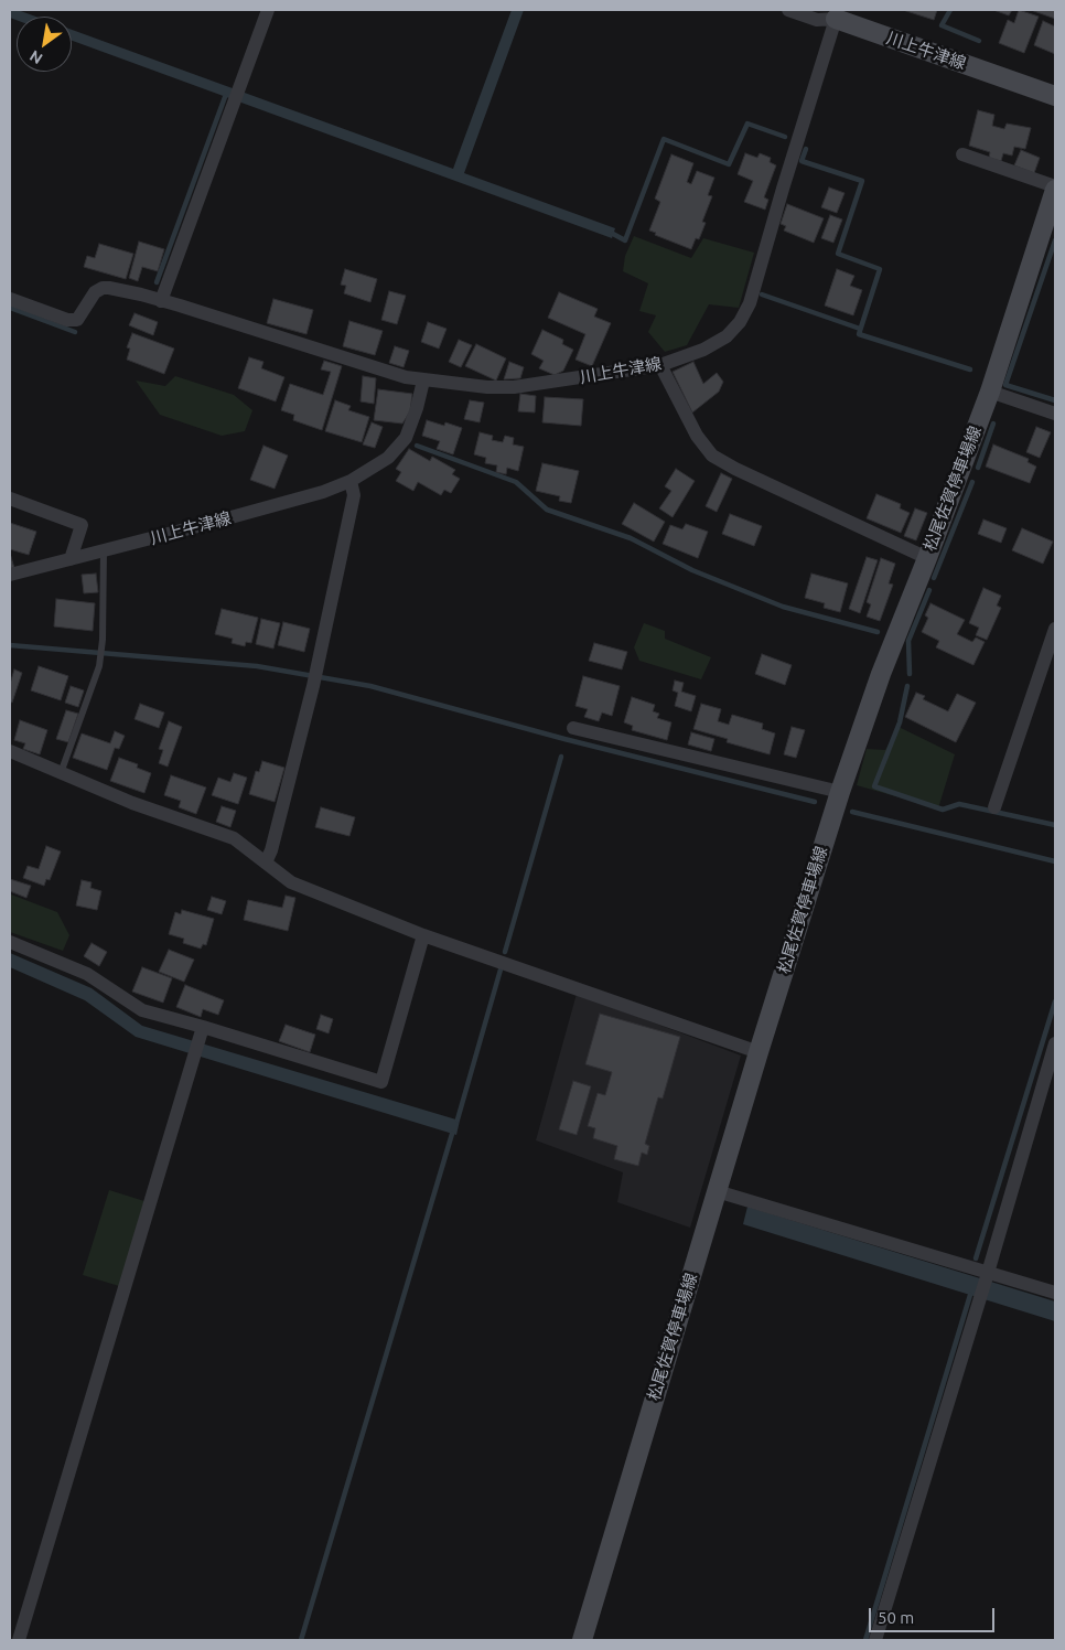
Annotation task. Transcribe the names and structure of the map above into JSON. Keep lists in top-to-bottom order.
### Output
{
  "streets": {
    "main road": ["川上牛津線", "松尾佐賀停車場線"]
  },
  "scale_bar": "50 m",
  "north": "bottom left"
}
